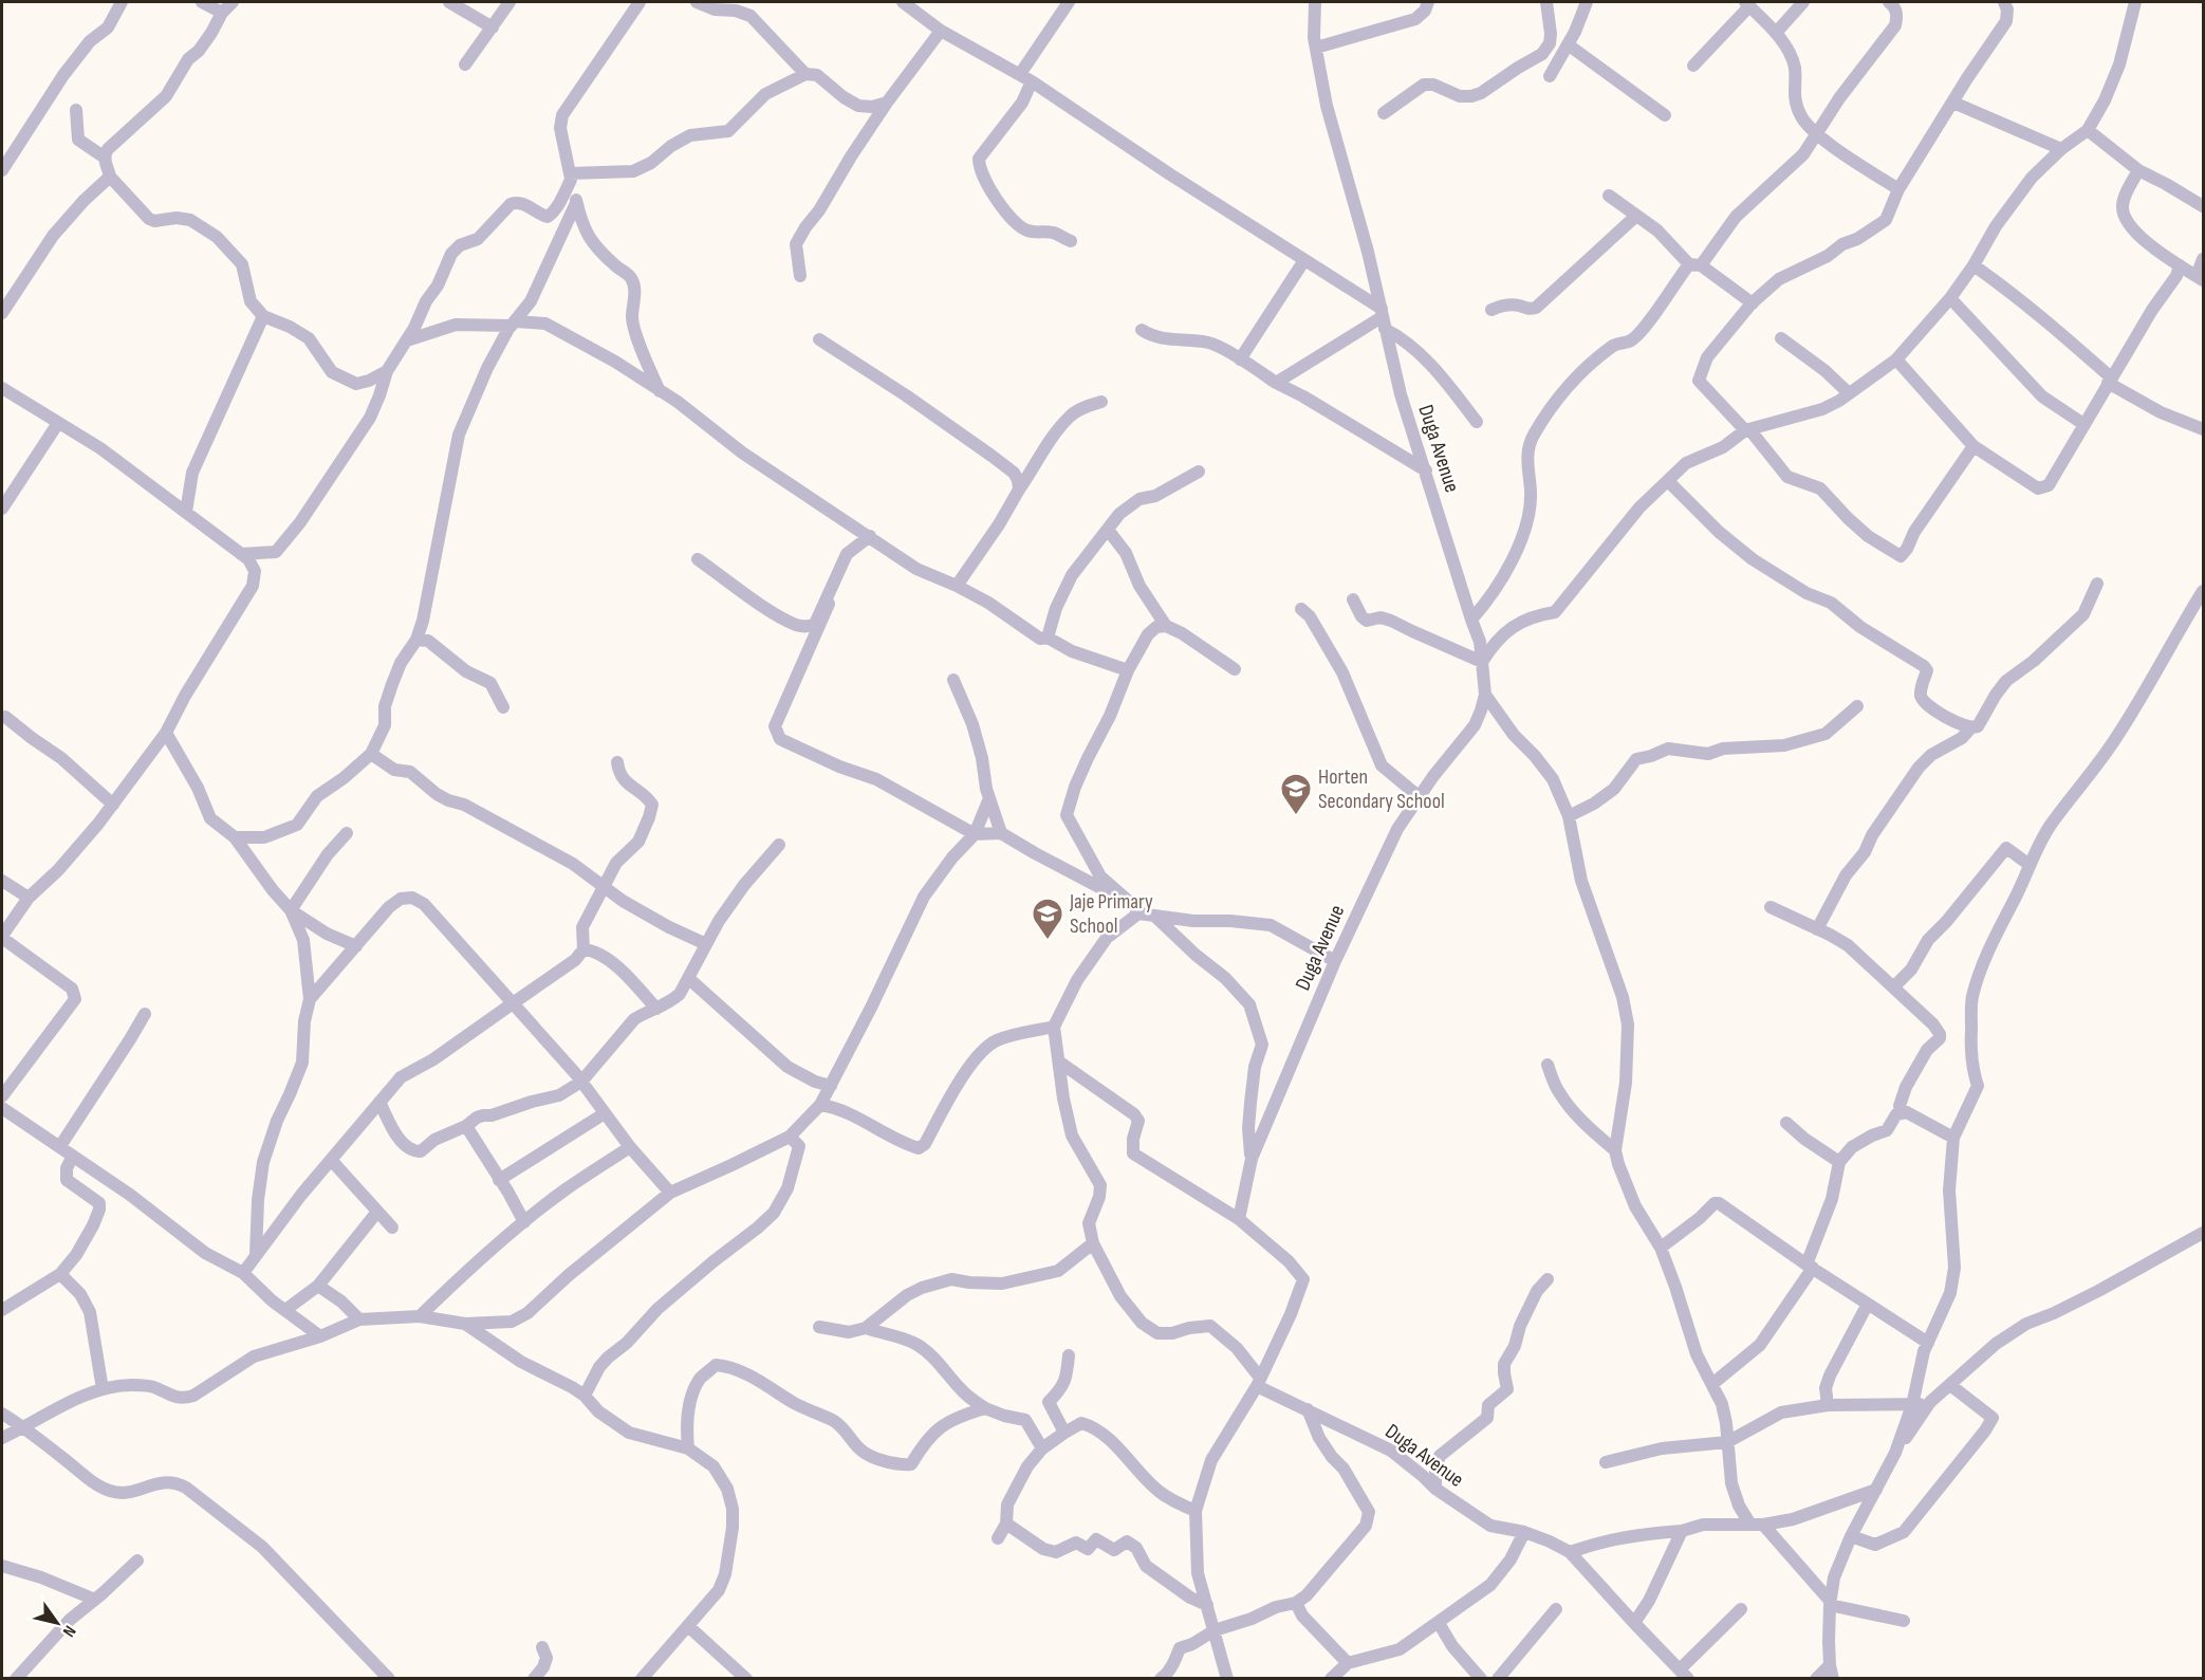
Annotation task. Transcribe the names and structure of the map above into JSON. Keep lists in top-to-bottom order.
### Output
{
  "streets": {
    "street": ["Duga Avenue"]
  },
  "places": {
    "school or university": ["Horten Secondary School", "Jaje Primary School"]
  },
  "north": "bottom right"
}
